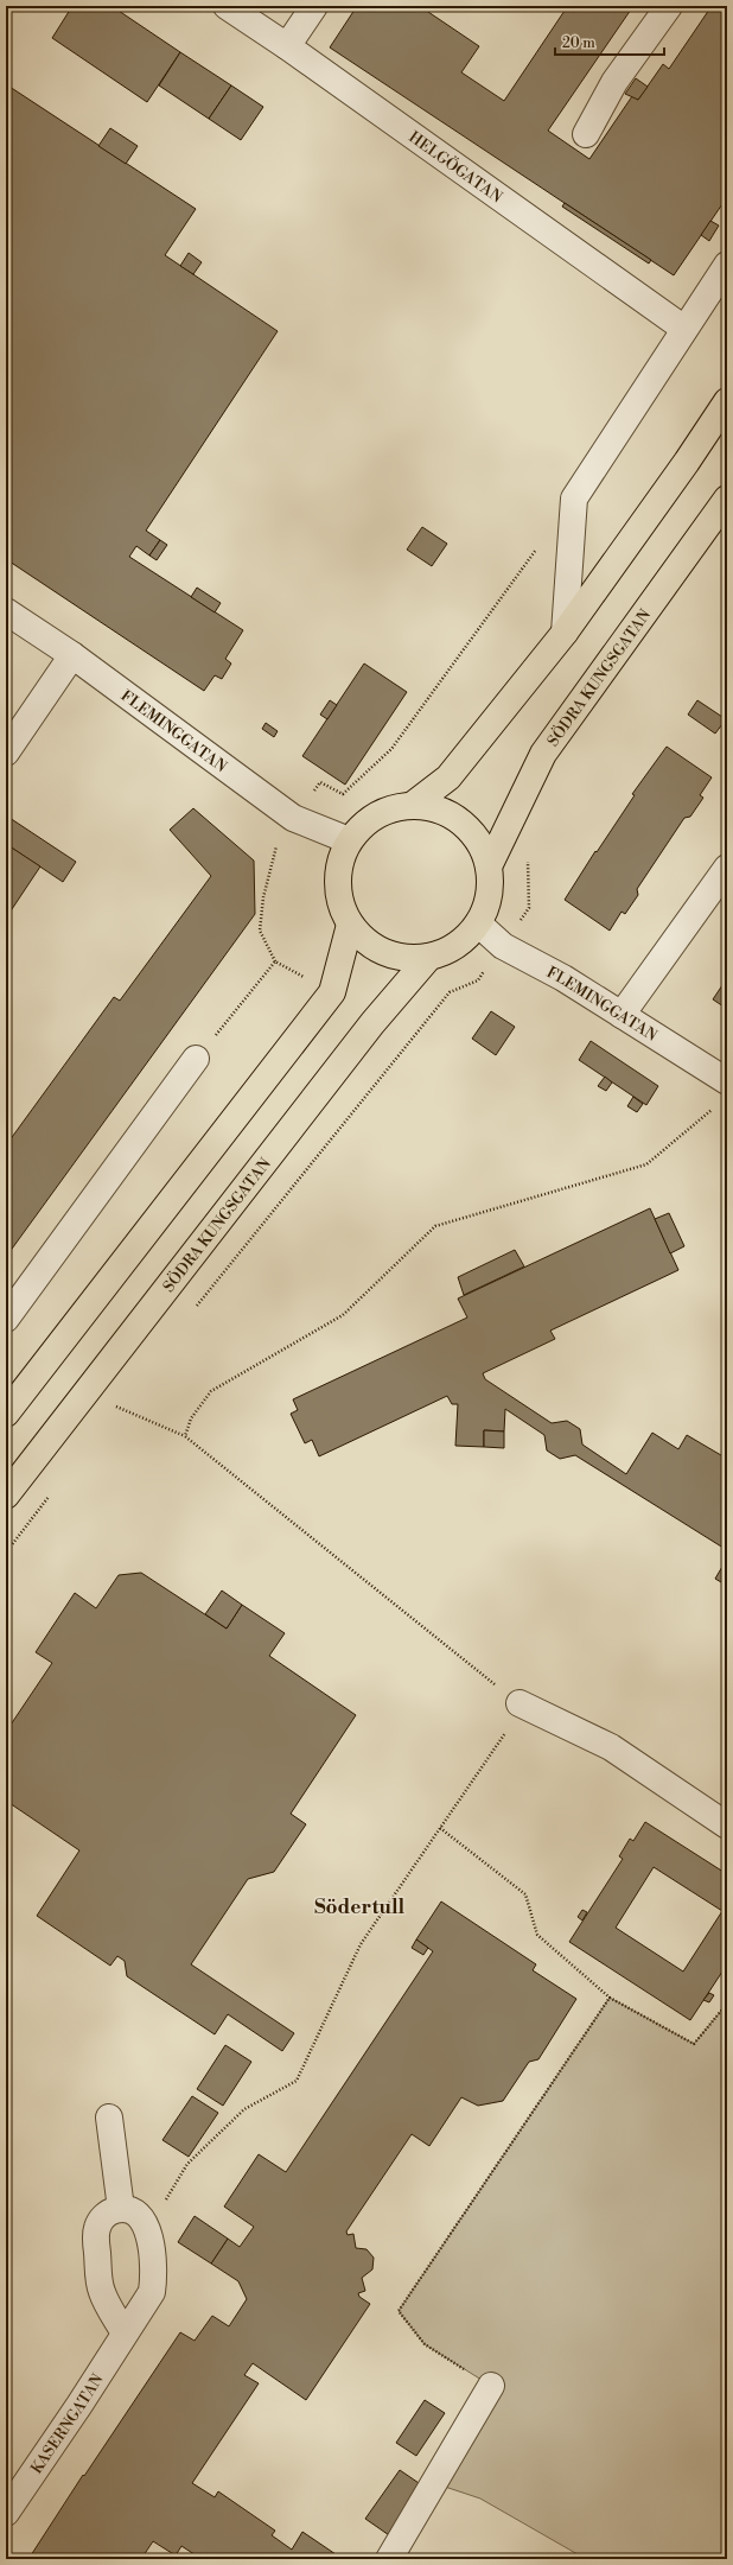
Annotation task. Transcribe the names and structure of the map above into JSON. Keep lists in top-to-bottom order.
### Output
{
  "streets": {
    "main road": ["SÖDRA KUNGSGATAN"],
    "street": ["HELGÖGATAN", "FLEMINGGATAN", "KASERNGATAN"]
  },
  "crossings": [
    ["SÖDRA KUNGSGATAN", "FLEMINGGATAN"]
  ],
  "districts": ["Södertull"],
  "scale_bar": "20 m"
}
